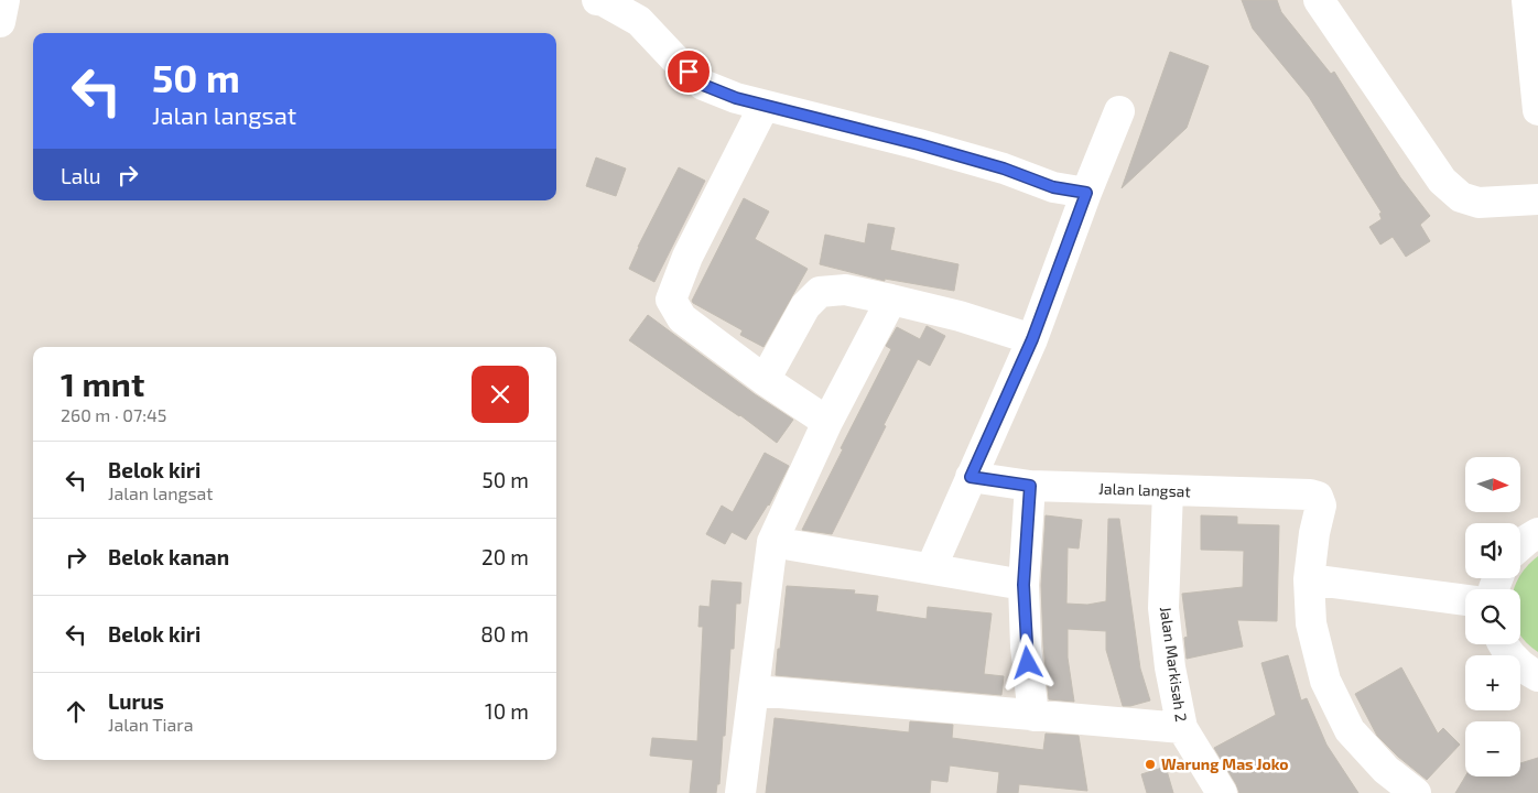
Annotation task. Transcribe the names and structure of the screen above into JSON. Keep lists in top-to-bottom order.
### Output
{
  "streets": {
    "street": ["Jalan langsat", "Jalan Markisah 2"]
  },
  "crossings": [
    ["Jalan langsat", "Jalan Markisah 2"]
  ],
  "places": ["Warung Mas Joko"],
  "north": "right",
  "page": {
    "turn": ["50 m", "Jalan langsat"],
    "then": "Lalu",
    "heading": ["1 mnt", "260 m · 07:45"],
    "list": [
      {
        "name": "Belok kiri",
        "note": "Jalan langsat",
        "value": "50 m"
      },
      {
        "name": "Belok kanan",
        "value": "20 m"
      },
      {
        "name": "Belok kiri",
        "value": "80 m"
      },
      {
        "name": "Lurus",
        "note": "Jalan Tiara",
        "value": "10 m"
      }
    ],
    "map_buttons": ["+", "−"]
  }
}
